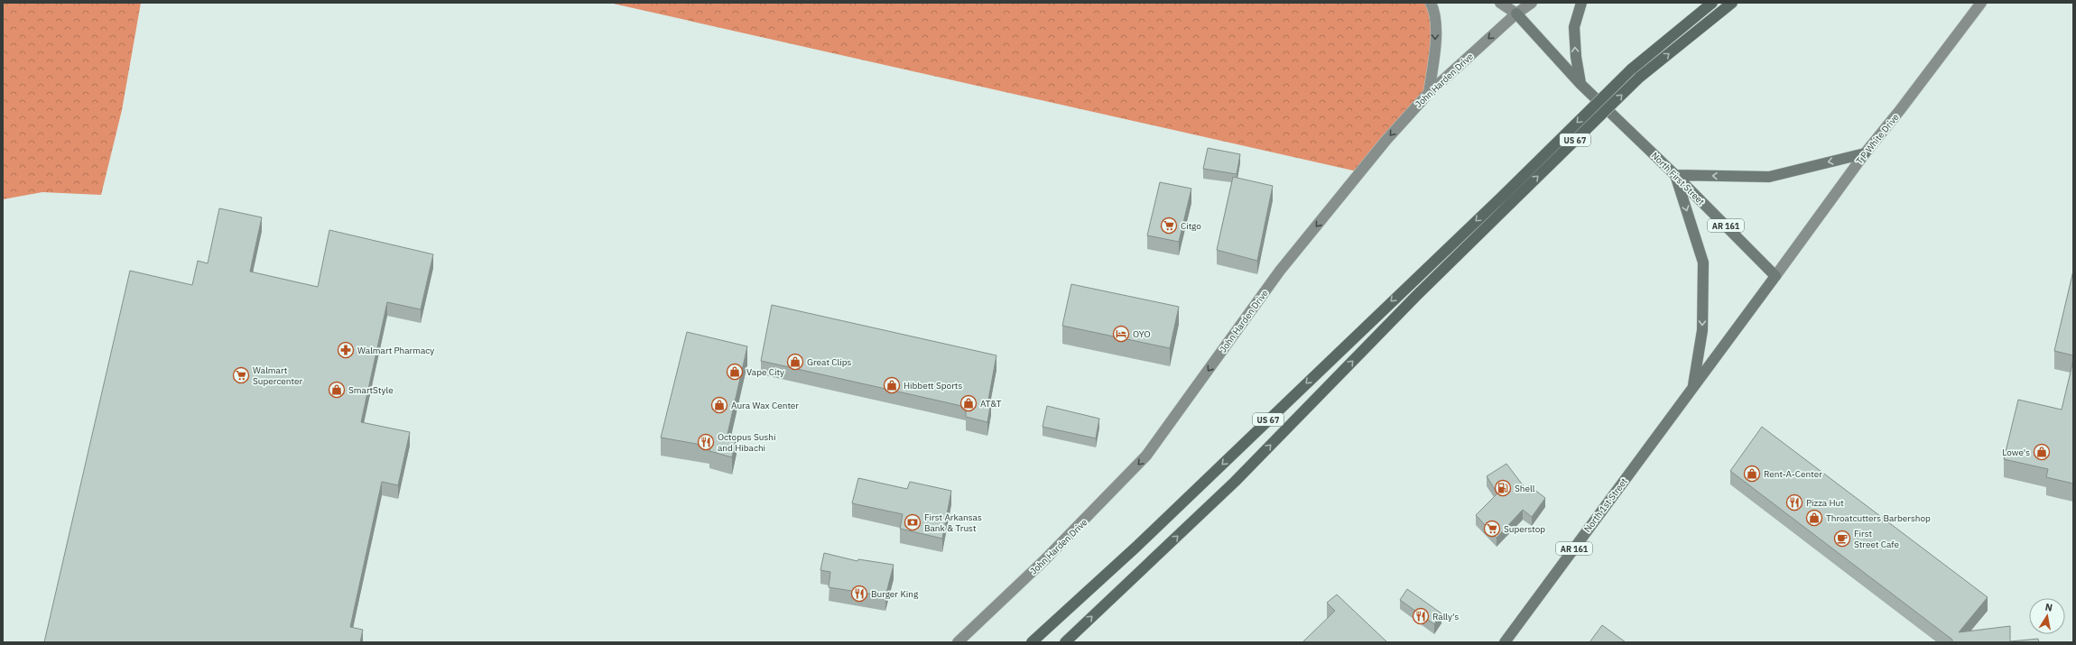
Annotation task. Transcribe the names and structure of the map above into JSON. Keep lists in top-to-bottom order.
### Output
{
  "streets": {
    "highway": ["US 67"],
    "main road": [
      "John Harden Drive",
      "T P White Drive",
      "North First Street",
      "AR 161",
      "North 1st Street"
    ]
  },
  "crossings": [
    ["John Harden Drive", "North First Street"],
    ["T P White Drive", "North First Street"],
    ["T P White Drive", "AR 161"],
    ["North First Street", "AR 161"],
    ["AR 161", "North 1st Street"]
  ],
  "one_way": ["John Harden Drive"],
  "places": {
    "supermarket": ["Citgo", "Walmart Supercenter", "Superstop"],
    "hotel": ["OYO"],
    "pharmacy": ["Walmart Pharmacy"],
    "shop": [
      "Great Clips",
      "Vape City",
      "Hibbett Sports",
      "SmartStyle",
      "AT&T",
      "Aura Wax Center",
      "Lowe's",
      "Rent-A-Center",
      "Throatcutters Barbershop"
    ],
    "restaurant": [
      "Octopus Sushi and Hibachi",
      "Pizza Hut",
      "Burger King",
      "Rally's"
    ],
    "fuel station": ["Shell"],
    "bank": ["First Arkansas Bank & Trust"],
    "cafe": ["First Street Cafe"]
  },
  "north": "top"
}
